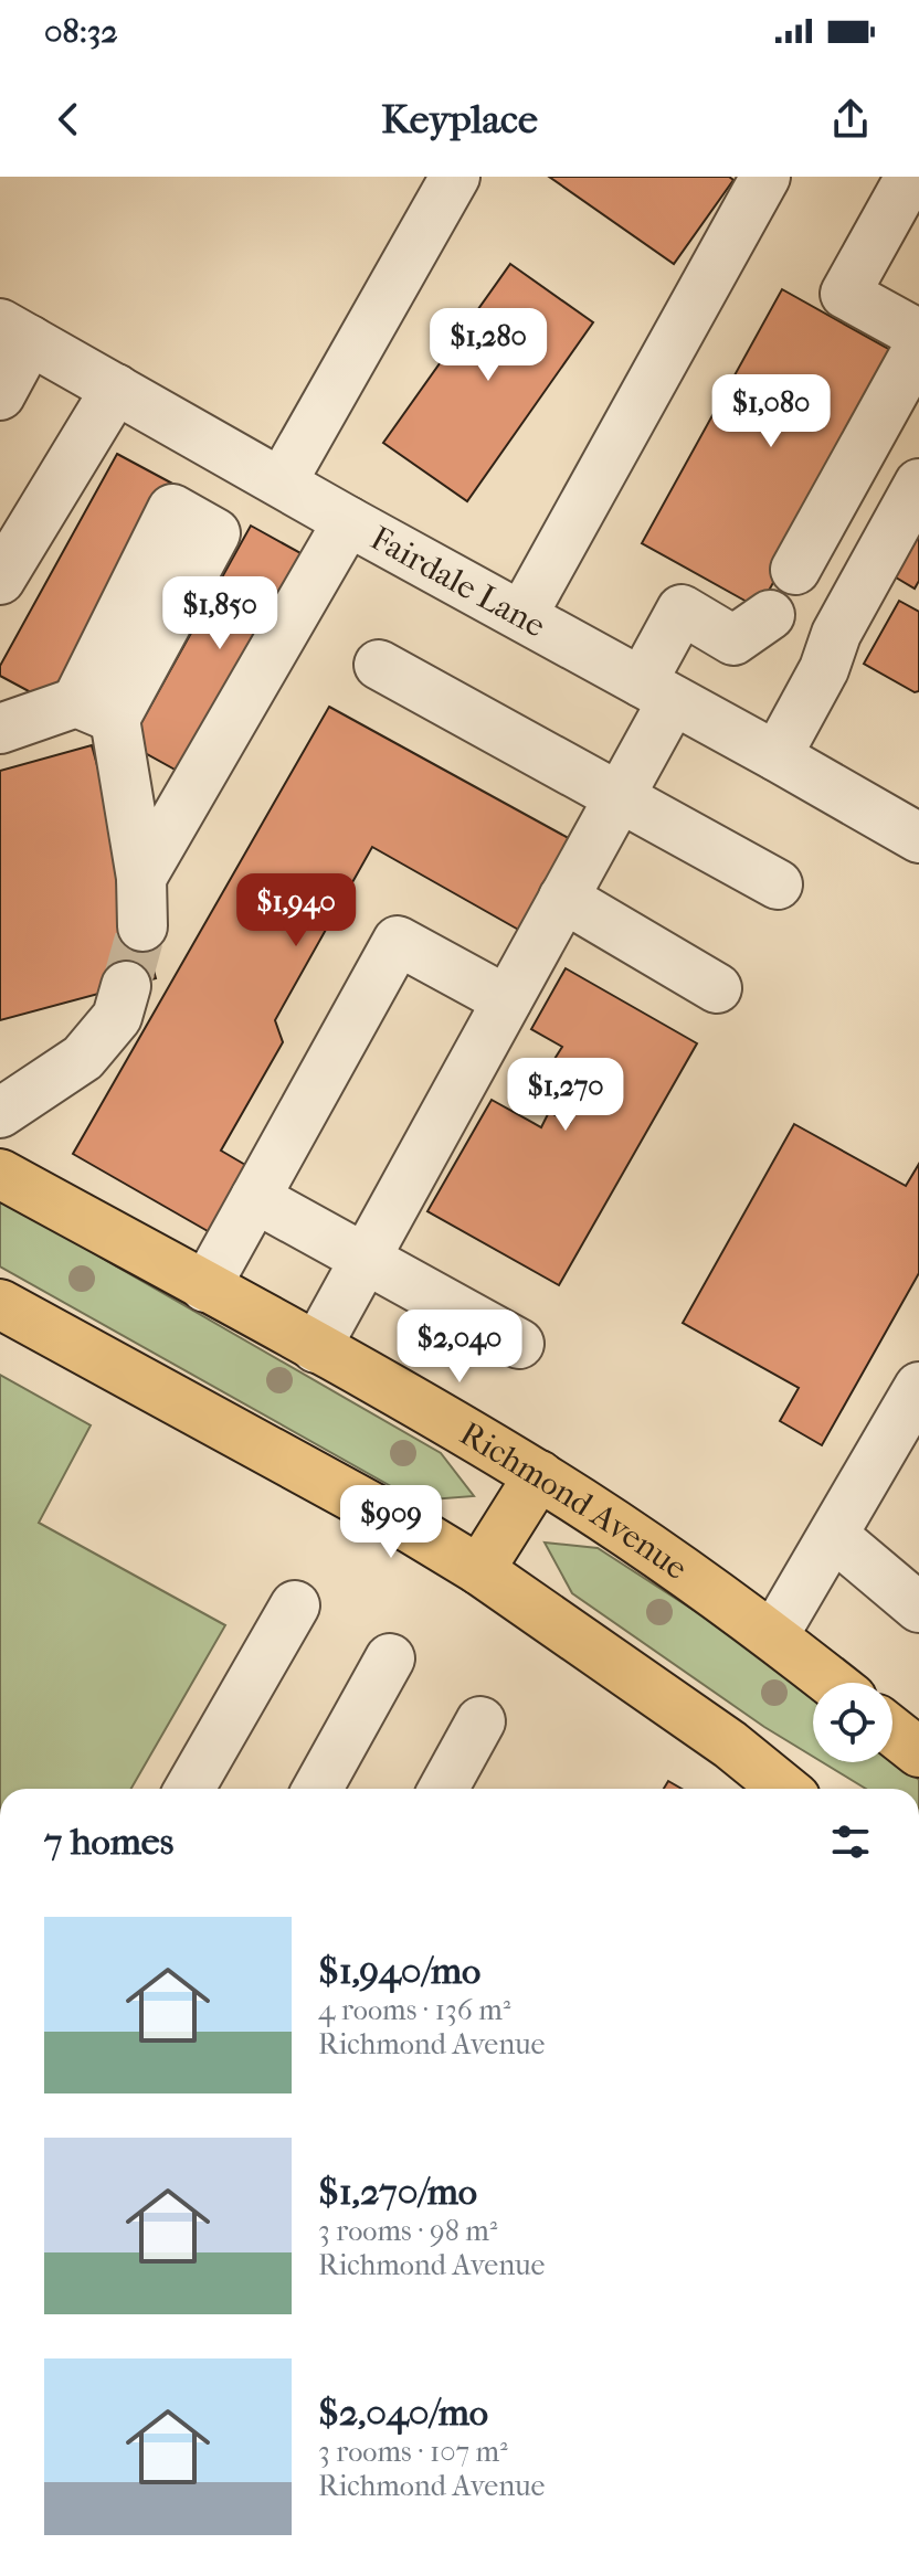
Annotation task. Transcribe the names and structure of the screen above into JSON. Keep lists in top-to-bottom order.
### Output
{
  "streets": {
    "main road": ["Richmond Avenue"],
    "street": ["Fairdale Lane"]
  },
  "page": {
    "status": "08:32",
    "header": "Keyplace",
    "price": [
      "$1,280",
      "$1,080",
      "$1,850",
      "$1,940",
      "$1,270",
      "$2,040",
      "$909"
    ],
    "heading": "7 homes",
    "list": [
      {
        "name": "$1,940/mo",
        "note": "4 rooms · 136 m² · Richmond Avenue"
      },
      {
        "name": "$1,270/mo",
        "note": "3 rooms · 98 m² · Richmond Avenue"
      },
      {
        "name": "$2,040/mo",
        "note": "3 rooms · 107 m² · Richmond Avenue"
      }
    ]
  }
}
